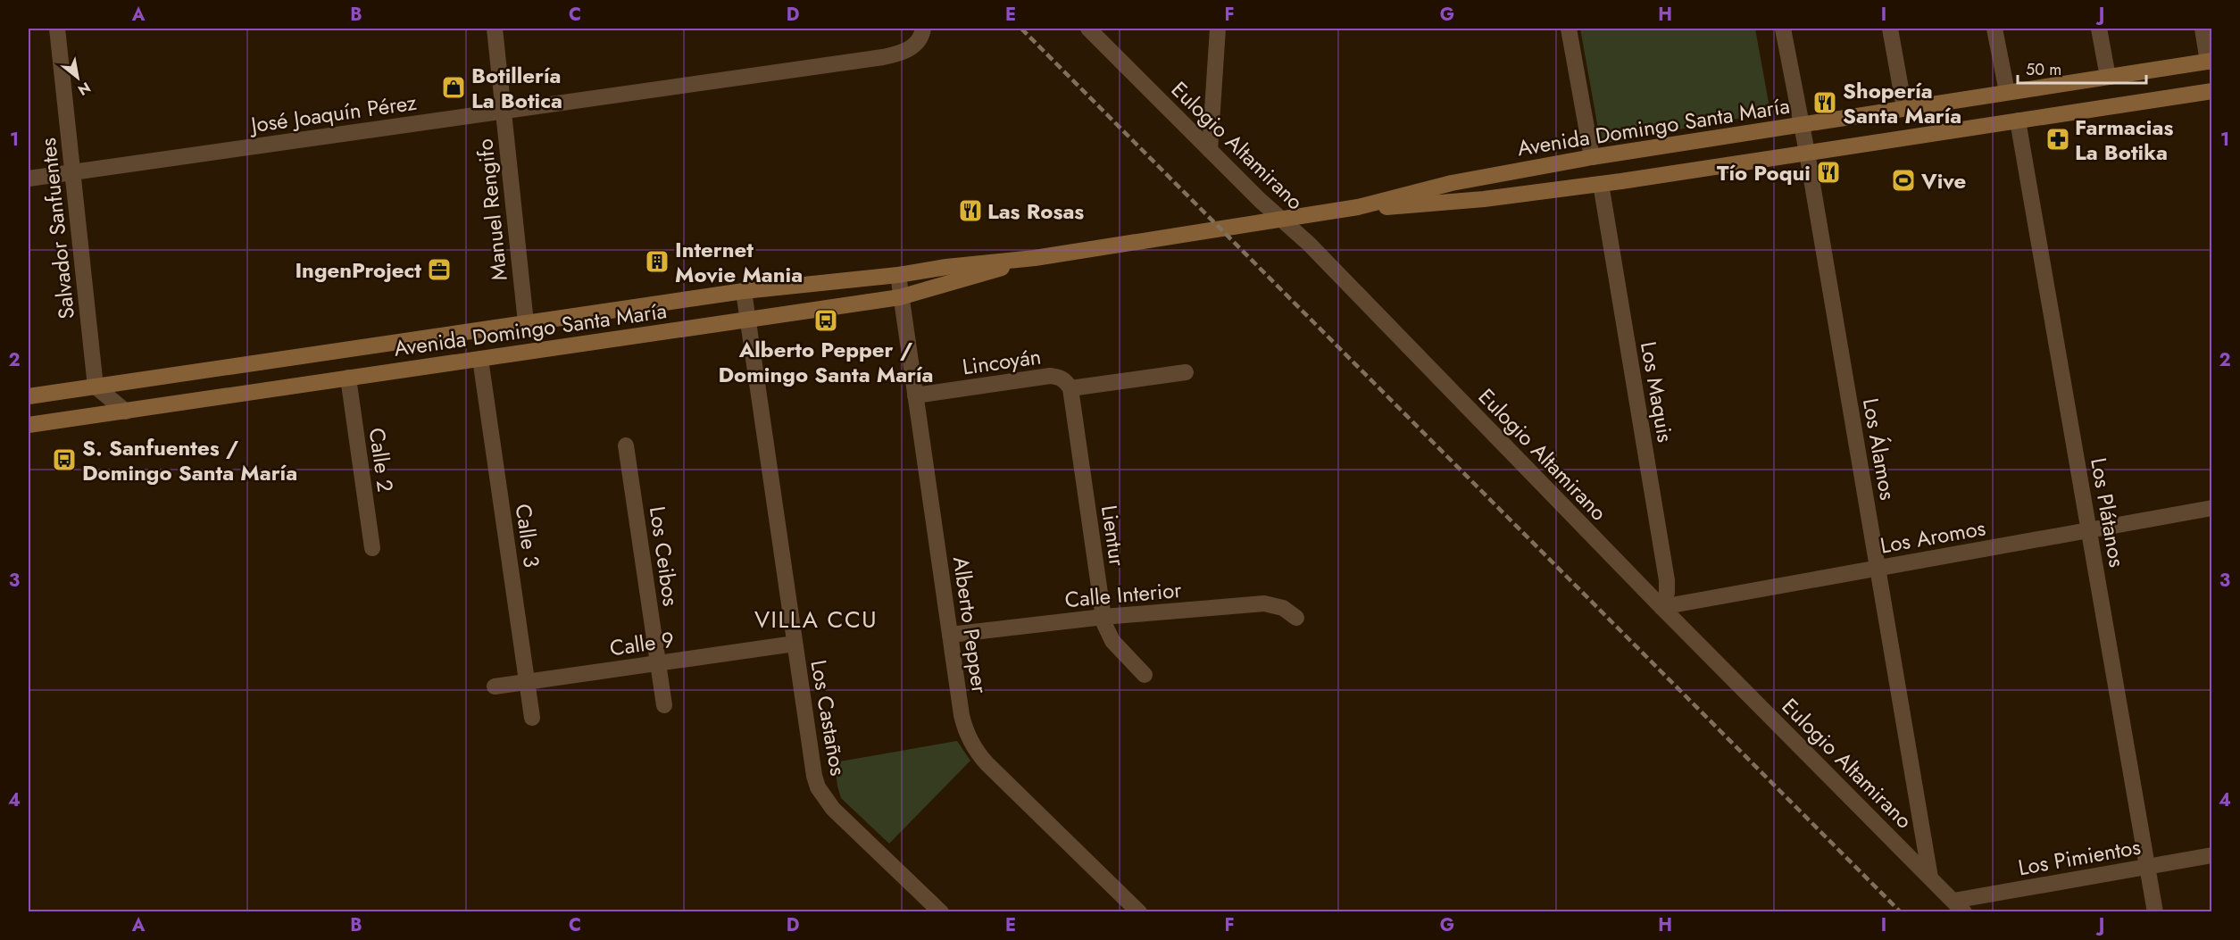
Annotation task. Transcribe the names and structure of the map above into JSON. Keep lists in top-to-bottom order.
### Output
{
  "streets": {
    "main road": ["Avenida Domingo Santa María"],
    "street": [
      "José Joaquín Pérez",
      "Eulogio Altamirano",
      "Manuel Rengifo",
      "Salvador Sanfuentes",
      "Lincoyán",
      "Los Maquis",
      "Los Álamos",
      "Calle 2",
      "Los Plátanos",
      "Calle 3",
      "Lientur",
      "Los Aromos",
      "Los Ceibos",
      "Calle Interior",
      "Alberto Pepper",
      "Calle 9",
      "Los Castaños",
      "Los Pimientos"
    ]
  },
  "crossings": [
    ["José Joaquín Pérez", "Manuel Rengifo"],
    ["José Joaquín Pérez", "Salvador Sanfuentes"],
    ["Avenida Domingo Santa María", "Eulogio Altamirano"],
    ["Avenida Domingo Santa María", "Manuel Rengifo"],
    ["Avenida Domingo Santa María", "Salvador Sanfuentes"],
    ["Avenida Domingo Santa María", "Los Maquis"],
    ["Avenida Domingo Santa María", "Los Álamos"],
    ["Avenida Domingo Santa María", "Calle 2"],
    ["Avenida Domingo Santa María", "Los Plátanos"],
    ["Avenida Domingo Santa María", "Calle 3"],
    ["Avenida Domingo Santa María", "Alberto Pepper"],
    ["Avenida Domingo Santa María", "Los Castaños"],
    ["Eulogio Altamirano", "Los Maquis"],
    ["Eulogio Altamirano", "Los Álamos"],
    ["Eulogio Altamirano", "Los Aromos"],
    ["Eulogio Altamirano", "Los Pimientos"],
    ["Lincoyán", "Lientur"],
    ["Lincoyán", "Alberto Pepper"],
    ["Los Maquis", "Los Aromos"],
    ["Los Álamos", "Los Aromos"],
    ["Los Plátanos", "Los Aromos"],
    ["Los Plátanos", "Los Pimientos"],
    ["Calle 3", "Calle 9"],
    ["Lientur", "Calle Interior"],
    ["Los Ceibos", "Calle 9"],
    ["Calle Interior", "Alberto Pepper"],
    ["Calle 9", "Los Castaños"]
  ],
  "districts": ["VILLA CCU"],
  "places": {
    "shop": ["Botillería La Botica"],
    "restaurant": ["Shopería Santa María", "Tío Poqui", "Las Rosas"],
    "pharmacy": ["Farmacias La Botika"],
    "sports": ["Vive"],
    "building": ["Internet Movie Mania"],
    "office": ["IngenProject"],
    "bus stop": ["Alberto Pepper / Domingo Santa María", "S. Sanfuentes / Domingo Santa María"]
  },
  "scale_bar": "50 m",
  "north": "bottom right",
  "grid": {
    "columns": [
      "A",
      "B",
      "C",
      "D",
      "E",
      "F",
      "G",
      "H",
      "I",
      "J"
    ],
    "rows": [
      "1",
      "2",
      "3",
      "4"
    ]
  }
}
